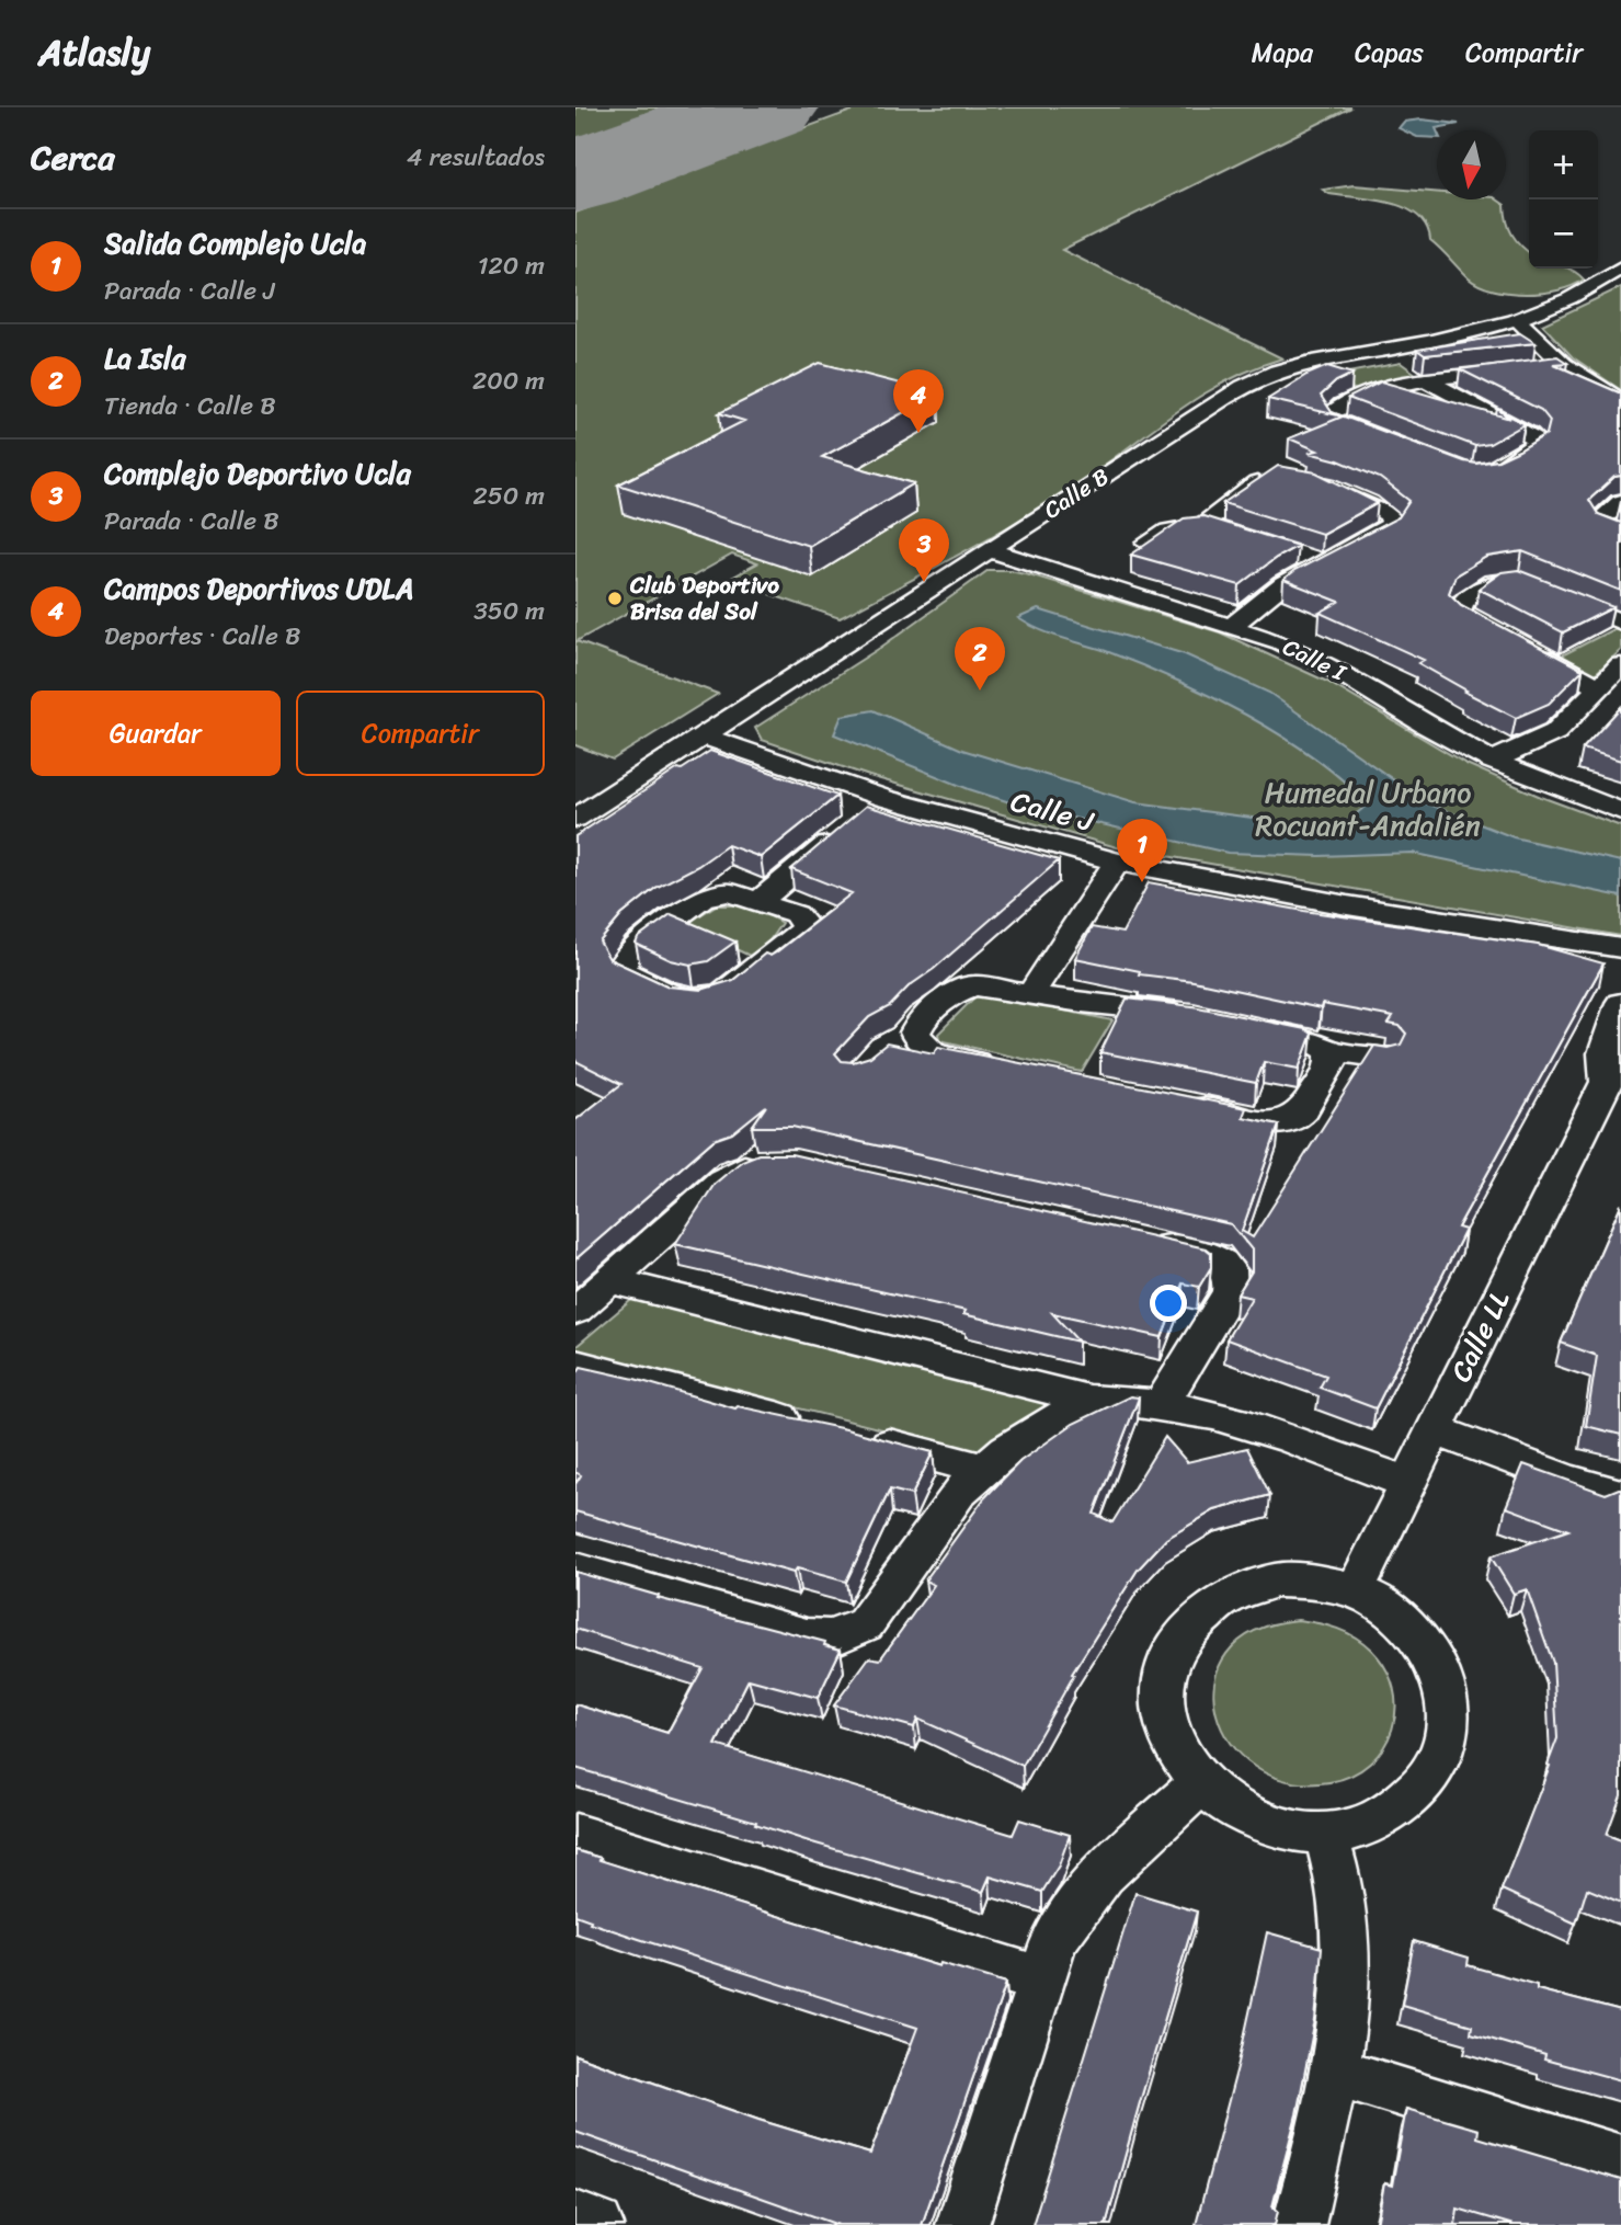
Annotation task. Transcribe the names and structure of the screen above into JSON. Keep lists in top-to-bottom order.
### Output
{
  "streets": {
    "street": [
      "Calle B",
      "Calle I",
      "Calle J",
      "Calle LL"
    ]
  },
  "crossings": [
    ["Calle B", "Calle I"],
    ["Calle B", "Calle J"]
  ],
  "parks": ["Humedal Urbano Rocuant-Andalién"],
  "places": ["Club Deportivo Brisa del Sol"],
  "north": "bottom",
  "page": {
    "header": "Atlasly",
    "nav": ["Mapa", "Capas", "Compartir"],
    "heading": ["Cerca", "4 resultados"],
    "map_buttons": ["+", "−"],
    "list": [
      {
        "mark": "1",
        "name": "Salida Complejo Ucla",
        "note": "Parada · Calle J",
        "value": "120 m"
      },
      {
        "mark": "2",
        "name": "La Isla",
        "note": "Tienda · Calle B",
        "value": "200 m"
      },
      {
        "mark": "3",
        "name": "Complejo Deportivo Ucla",
        "note": "Parada · Calle B",
        "value": "250 m"
      },
      {
        "mark": "4",
        "name": "Campos Deportivos UDLA",
        "note": "Deportes · Calle B",
        "value": "350 m"
      }
    ],
    "pins": [
      "4",
      "3",
      "2",
      "1"
    ],
    "buttons": ["Guardar", "Compartir"]
  }
}
